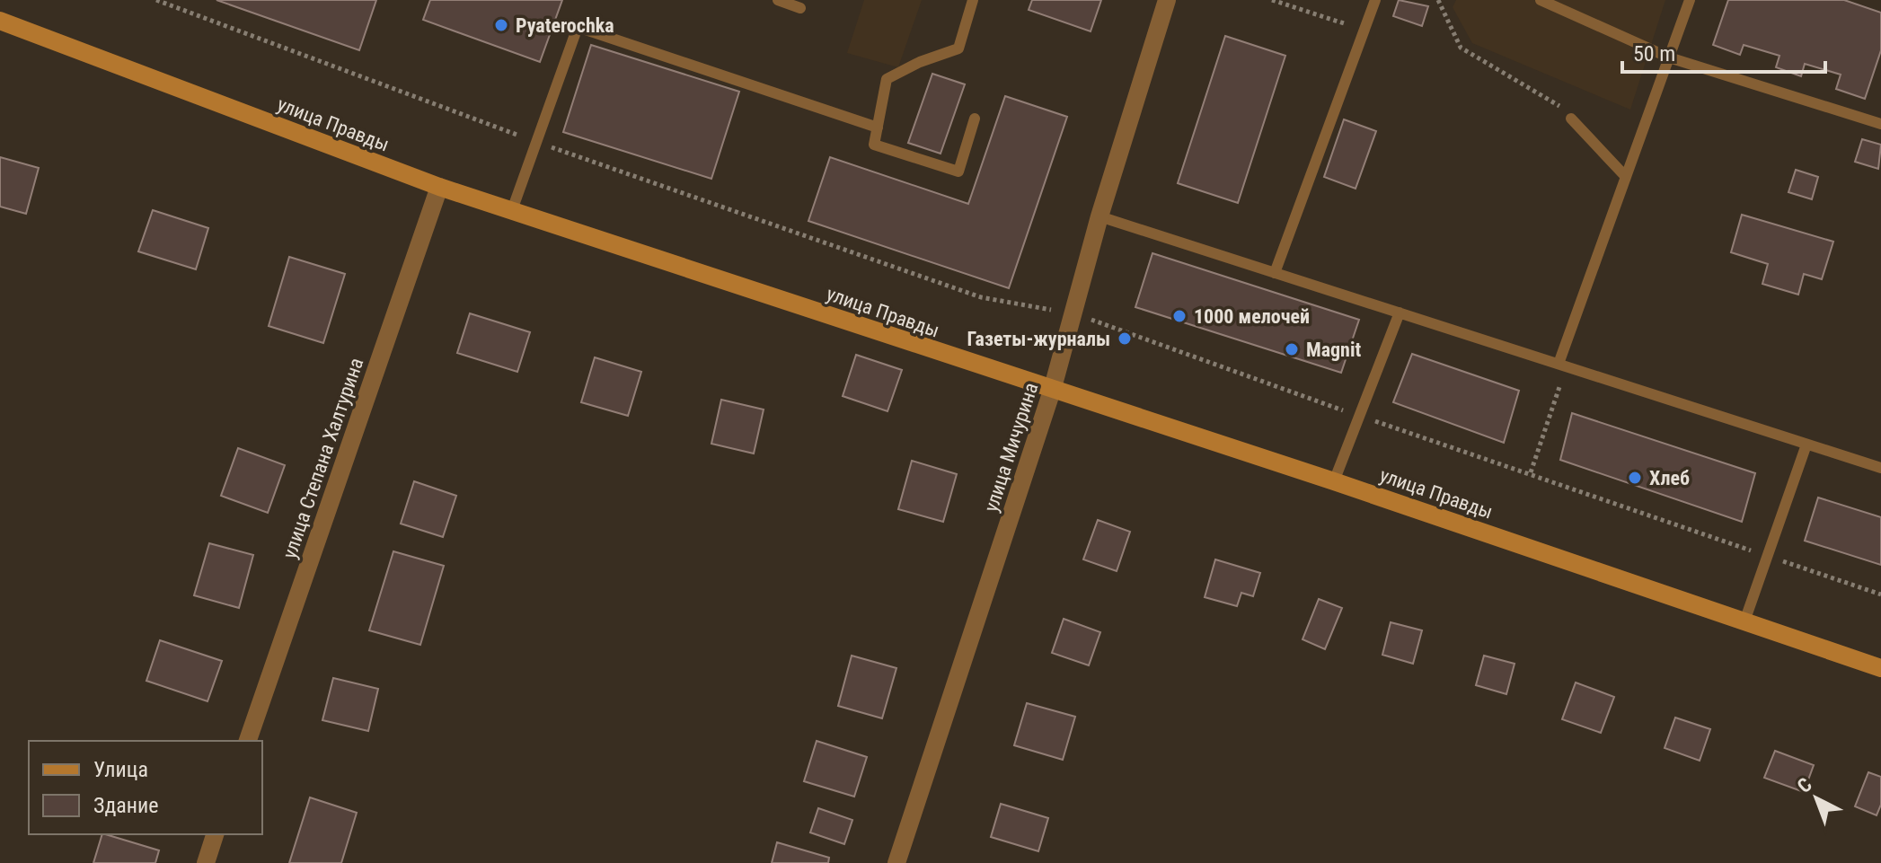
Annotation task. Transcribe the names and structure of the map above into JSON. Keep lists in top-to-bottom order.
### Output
{
  "streets": {
    "street": ["улица Правды", "улица Мичурина", "улица Степана Халтурина"]
  },
  "crossings": [
    ["улица Правды", "улица Мичурина"],
    ["улица Правды", "улица Степана Халтурина"]
  ],
  "places": [
    "Pyaterochka",
    "1000 мелочей",
    "Газеты-журналы",
    "Magnit",
    "Хлеб"
  ],
  "legend": ["Улица", "Здание"],
  "scale_bar": "50 m",
  "north": "top left"
}
